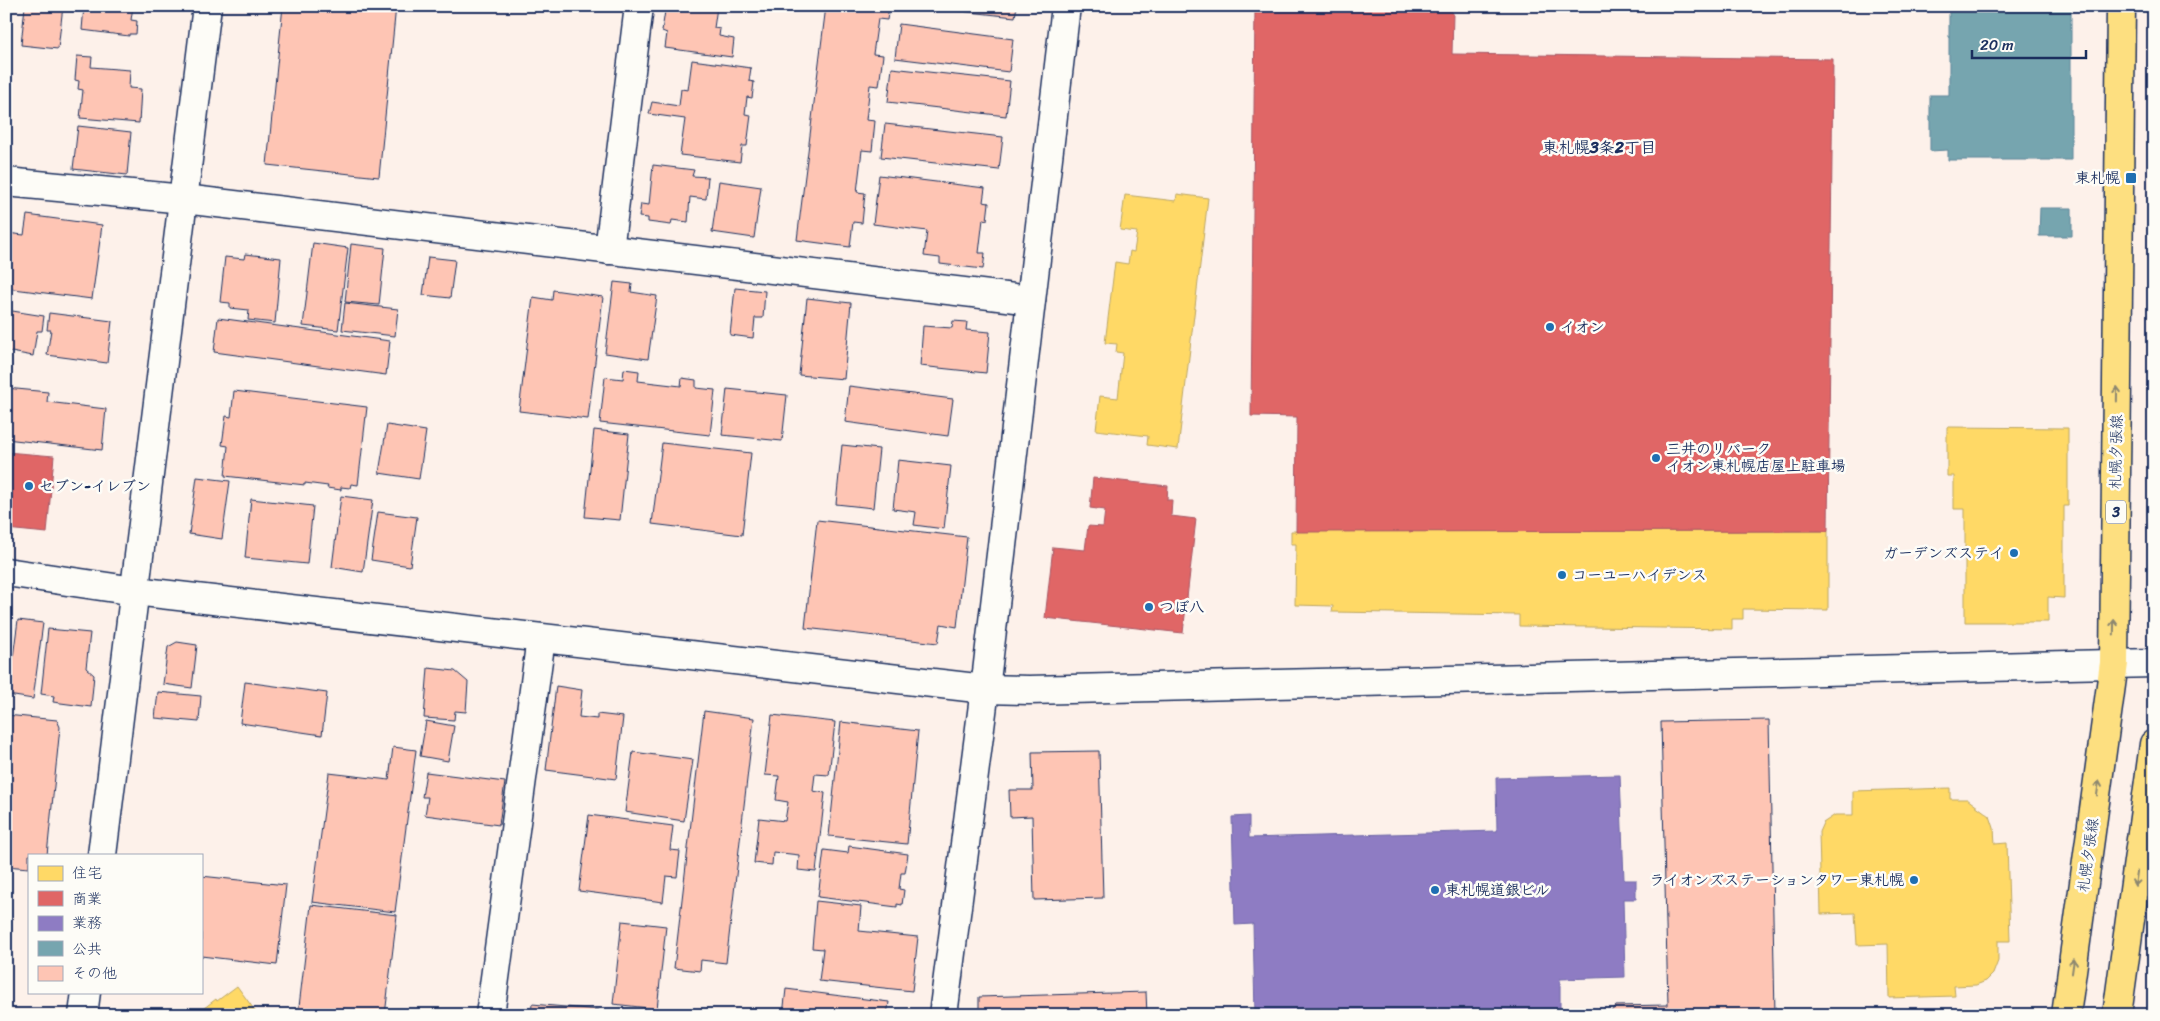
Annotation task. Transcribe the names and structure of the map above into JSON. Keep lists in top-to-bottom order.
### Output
{
  "streets": {
    "main road": ["札幌夕張線", "3"]
  },
  "one_way": ["札幌夕張線"],
  "districts": ["東札幌3条2丁目"],
  "places": {
    "transit": ["東札幌"],
    "other": [
      "イオン",
      "三井のリパーク イオン東札幌店屋上駐車場",
      "セブン-イレブン",
      "ガーデンズステイ",
      "コーユーハイデンス",
      "つぼ八",
      "ライオンズステーションタワー東札幌",
      "東札幌道銀ビル"
    ]
  },
  "legend": [
    "住宅",
    "商業",
    "業務",
    "公共",
    "その他"
  ],
  "scale_bar": "20 m"
}
